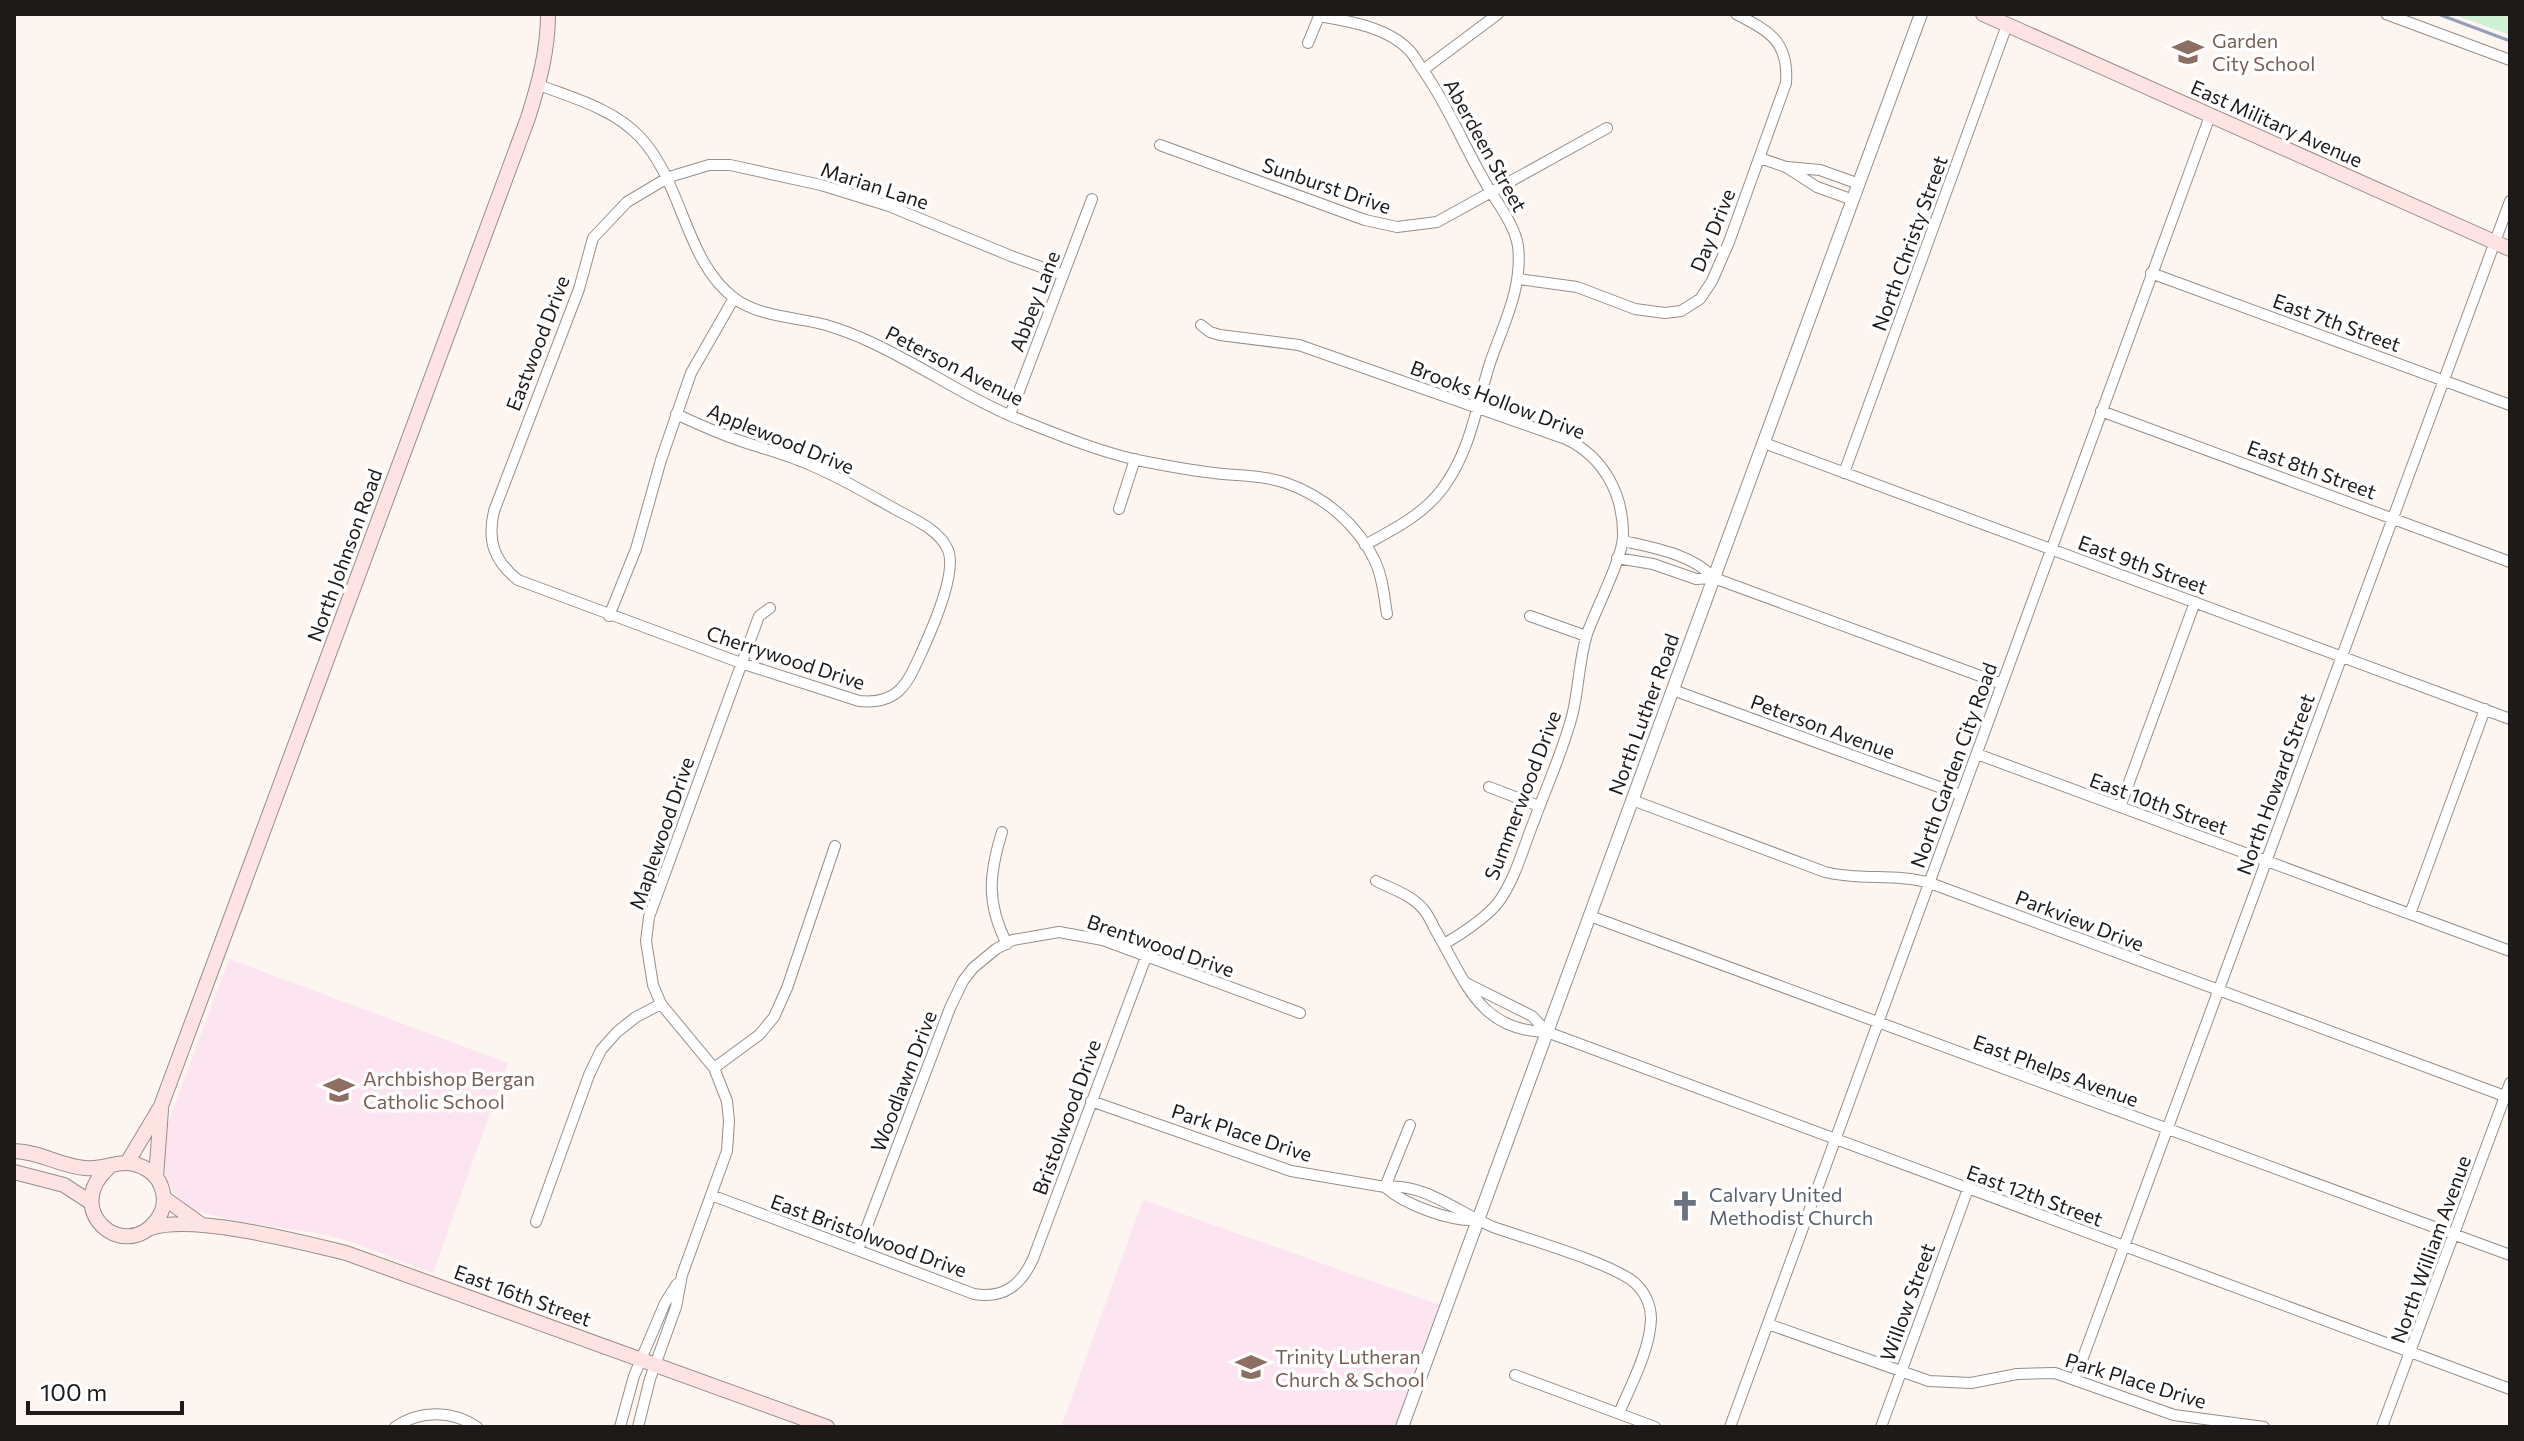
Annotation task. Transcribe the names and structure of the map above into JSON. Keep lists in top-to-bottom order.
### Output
{
  "streets": {
    "main road": ["East Military Avenue", "North Johnson Road", "East 16th Street"],
    "street": [
      "Aberdeen Street",
      "Marian Lane",
      "Sunburst Drive",
      "Day Drive",
      "North Christy Street",
      "Abbey Lane",
      "East 7th Street",
      "Eastwood Drive",
      "Peterson Avenue",
      "Brooks Hollow Drive",
      "Applewood Drive",
      "East 8th Street",
      "East 9th Street",
      "Cherrywood Drive",
      "North Luther Road",
      "North Garden City Road",
      "North Howard Street",
      "Summerwood Drive",
      "East 10th Street",
      "Maplewood Drive",
      "Parkview Drive",
      "Brentwood Drive",
      "East Phelps Avenue",
      "Woodlawn Drive",
      "Bristolwood Drive",
      "Park Place Drive",
      "East 12th Street",
      "East Bristolwood Drive",
      "North William Avenue",
      "Willow Street"
    ]
  },
  "crossings": [
    ["East Military Avenue", "North Christy Street"],
    ["East Military Avenue", "North Garden City Road"],
    ["East Military Avenue", "North Howard Street"],
    ["Aberdeen Street", "Sunburst Drive"],
    ["Aberdeen Street", "Day Drive"],
    ["Aberdeen Street", "Peterson Avenue"],
    ["Aberdeen Street", "Brooks Hollow Drive"],
    ["Marian Lane", "Abbey Lane"],
    ["Marian Lane", "Eastwood Drive"],
    ["Marian Lane", "Peterson Avenue"],
    ["North Christy Street", "East 9th Street"],
    ["Abbey Lane", "Peterson Avenue"],
    ["East 7th Street", "North Garden City Road"],
    ["East 7th Street", "North Howard Street"],
    ["Eastwood Drive", "Peterson Avenue"],
    ["Eastwood Drive", "Cherrywood Drive"],
    ["Peterson Avenue", "North Johnson Road"],
    ["Peterson Avenue", "North Luther Road"],
    ["Peterson Avenue", "North Garden City Road"],
    ["Brooks Hollow Drive", "Summerwood Drive"],
    ["Applewood Drive", "Cherrywood Drive"],
    ["East 8th Street", "North Garden City Road"],
    ["East 8th Street", "North Howard Street"],
    ["North Johnson Road", "East 16th Street"],
    ["East 9th Street", "North Luther Road"],
    ["East 9th Street", "North Garden City Road"],
    ["East 9th Street", "North Howard Street"],
    ["Cherrywood Drive", "Maplewood Drive"],
    ["North Luther Road", "Parkview Drive"],
    ["North Luther Road", "East Phelps Avenue"],
    ["North Luther Road", "Park Place Drive"],
    ["North Luther Road", "East 12th Street"],
    ["North Garden City Road", "East 10th Street"],
    ["North Garden City Road", "Parkview Drive"],
    ["North Garden City Road", "East Phelps Avenue"],
    ["North Garden City Road", "Park Place Drive"],
    ["North Garden City Road", "East 12th Street"],
    ["North Howard Street", "East 10th Street"],
    ["North Howard Street", "Parkview Drive"],
    ["North Howard Street", "East Phelps Avenue"],
    ["North Howard Street", "Park Place Drive"],
    ["North Howard Street", "East 12th Street"],
    ["Summerwood Drive", "East 12th Street"],
    ["Maplewood Drive", "East Bristolwood Drive"],
    ["Maplewood Drive", "East 16th Street"],
    ["Parkview Drive", "North William Avenue"],
    ["Brentwood Drive", "Woodlawn Drive"],
    ["Brentwood Drive", "Bristolwood Drive"],
    ["East Phelps Avenue", "North William Avenue"],
    ["Woodlawn Drive", "East Bristolwood Drive"],
    ["Bristolwood Drive", "Park Place Drive"],
    ["Bristolwood Drive", "East Bristolwood Drive"],
    ["Park Place Drive", "Willow Street"],
    ["East 12th Street", "North William Avenue"],
    ["East 12th Street", "Willow Street"]
  ],
  "places": {
    "school or university": ["Garden City School", "Archbishop Bergan Catholic School", "Trinity Lutheran Church & School"],
    "church": ["Calvary United Methodist Church"]
  },
  "scale_bar": "100 m"
}
